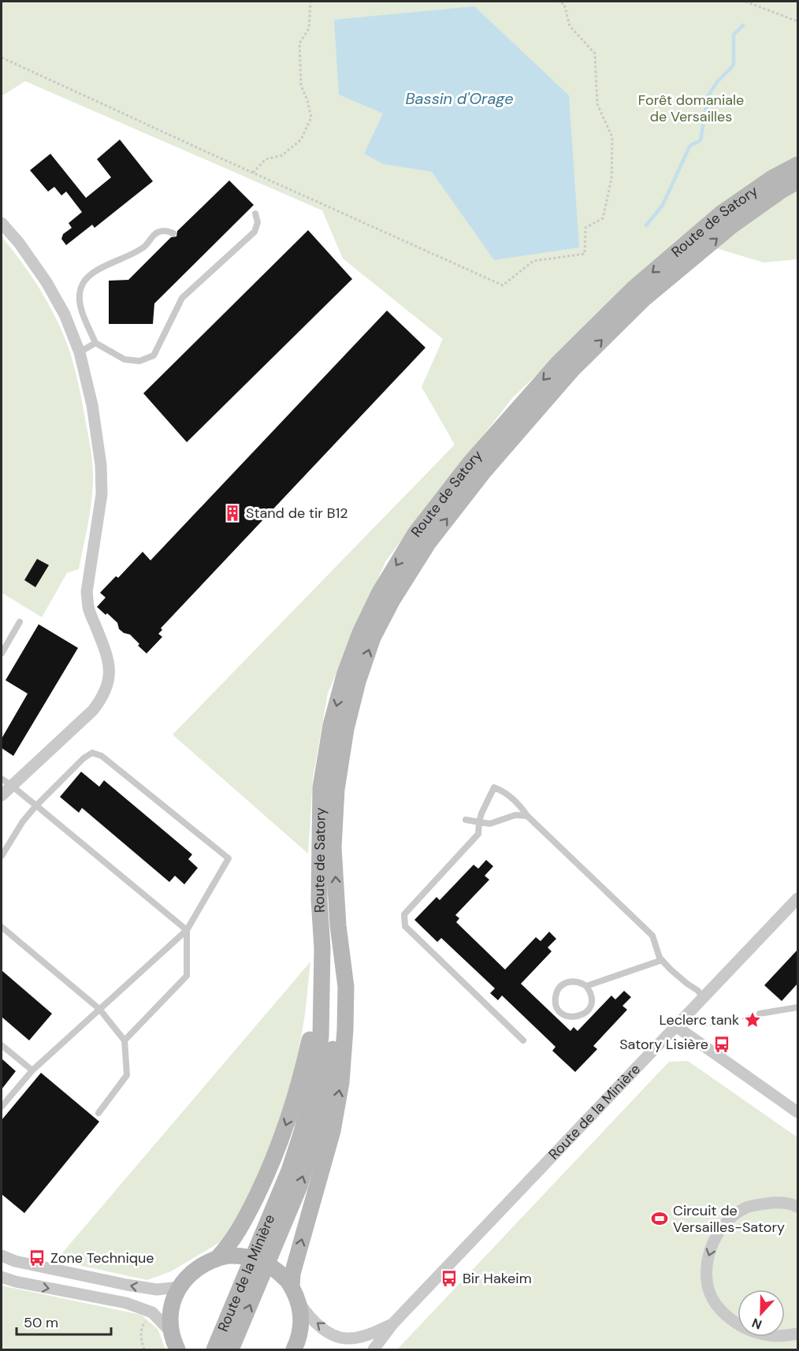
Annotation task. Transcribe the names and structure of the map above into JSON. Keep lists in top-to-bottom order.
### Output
{
  "streets": {
    "main road": ["Route de Satory", "Route de la Minière"]
  },
  "crossings": [
    ["Route de Satory", "Route de la Minière"]
  ],
  "water": ["Bassin d'Orage"],
  "parks": ["Forêt domaniale de Versailles"],
  "places": {
    "building": ["Stand de tir B12"],
    "place": ["Leclerc tank"],
    "bus stop": ["Satory Lisière", "Zone Technique", "Bir Hakeim"],
    "sports": ["Circuit de Versailles-Satory"]
  },
  "scale_bar": "50 m",
  "north": "bottom"
}
